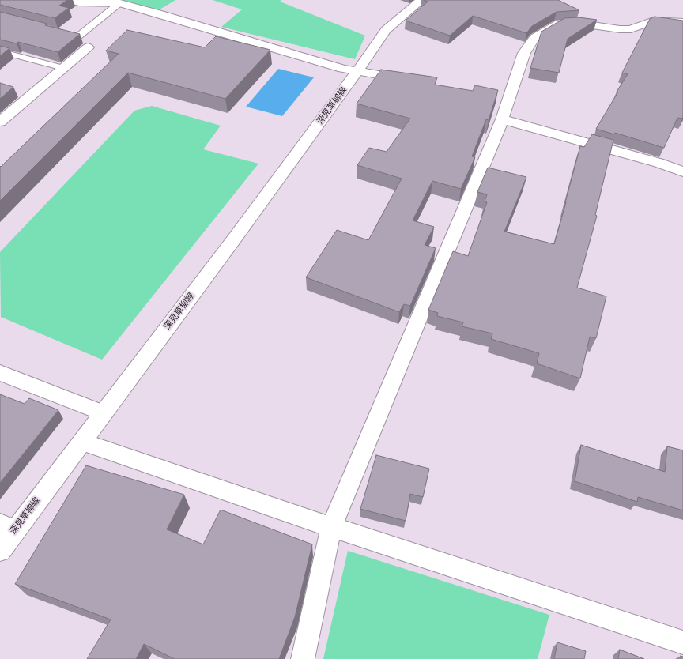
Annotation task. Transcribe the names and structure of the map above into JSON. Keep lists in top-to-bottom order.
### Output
{
  "streets": {
    "street": ["深見草柳線"]
  }
}
